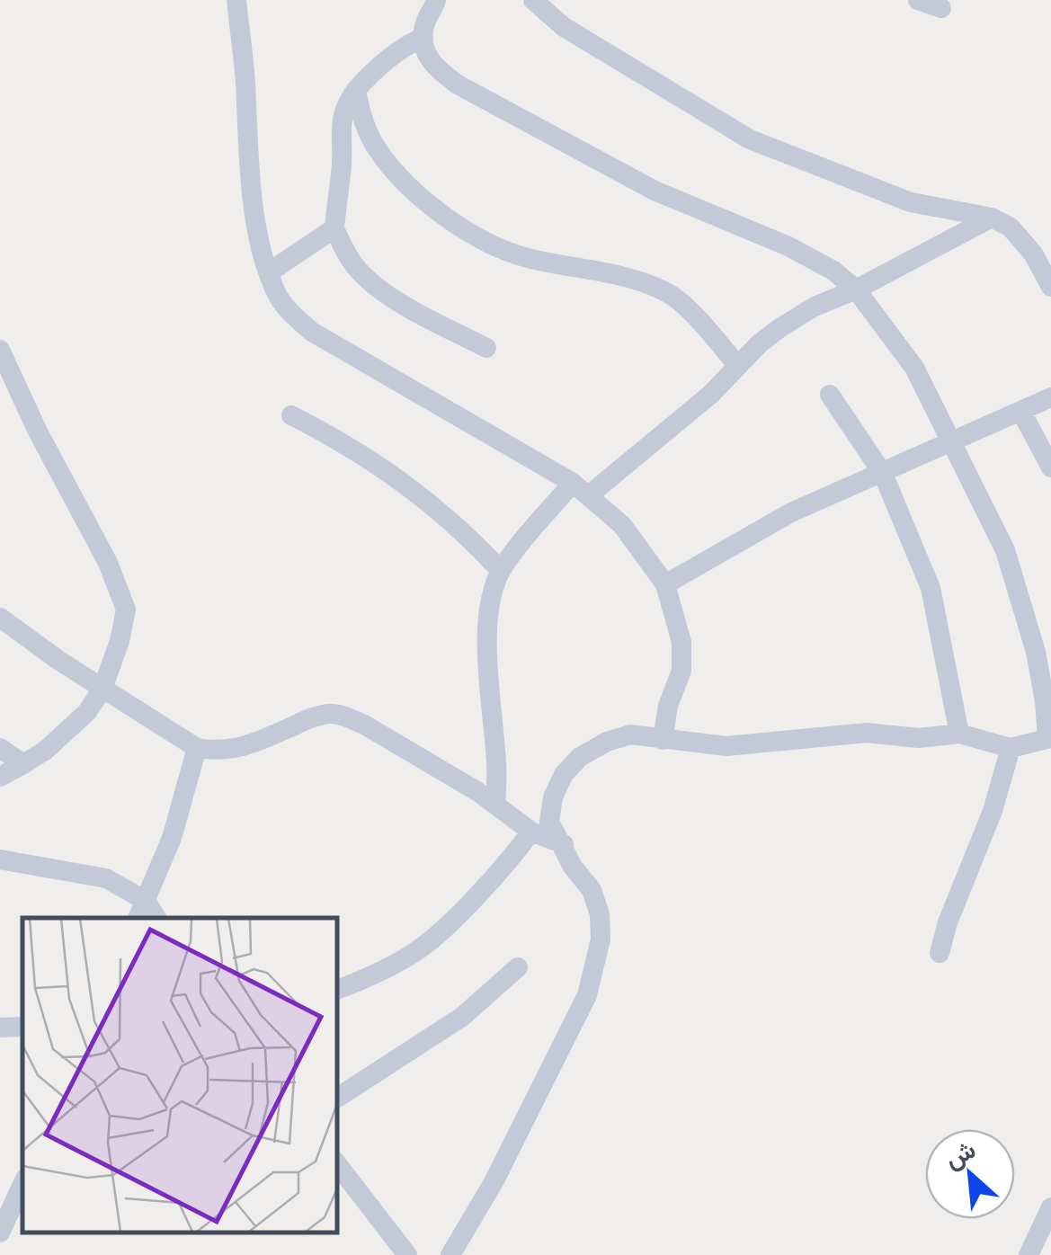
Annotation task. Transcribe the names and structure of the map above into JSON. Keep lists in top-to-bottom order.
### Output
{
  "north": "top left"
}
